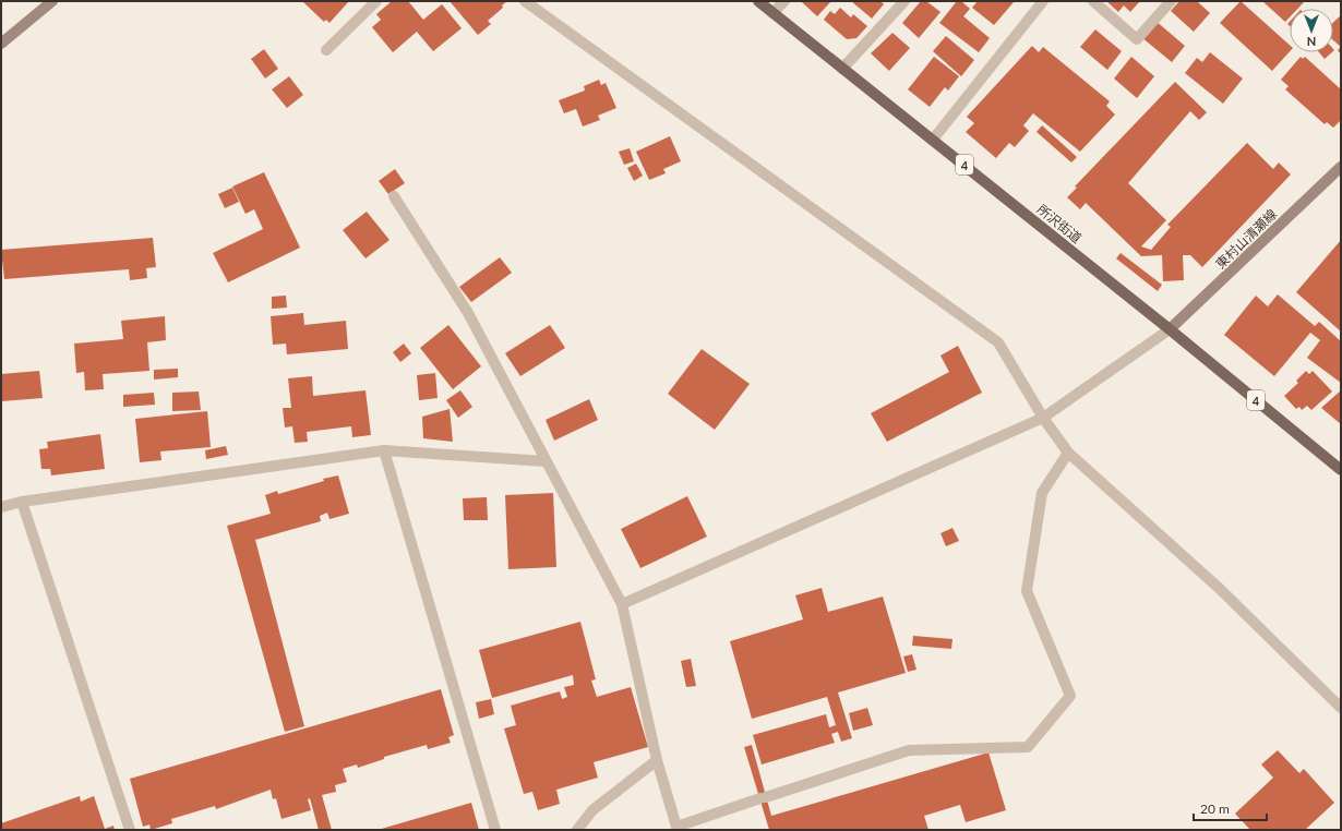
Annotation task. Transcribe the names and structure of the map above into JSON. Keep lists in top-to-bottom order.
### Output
{
  "streets": {
    "main road": ["4", "所沢街道", "東村山清瀬線"]
  },
  "crossings": [
    ["所沢街道", "東村山清瀬線"]
  ],
  "scale_bar": "20 m",
  "north": "bottom"
}
